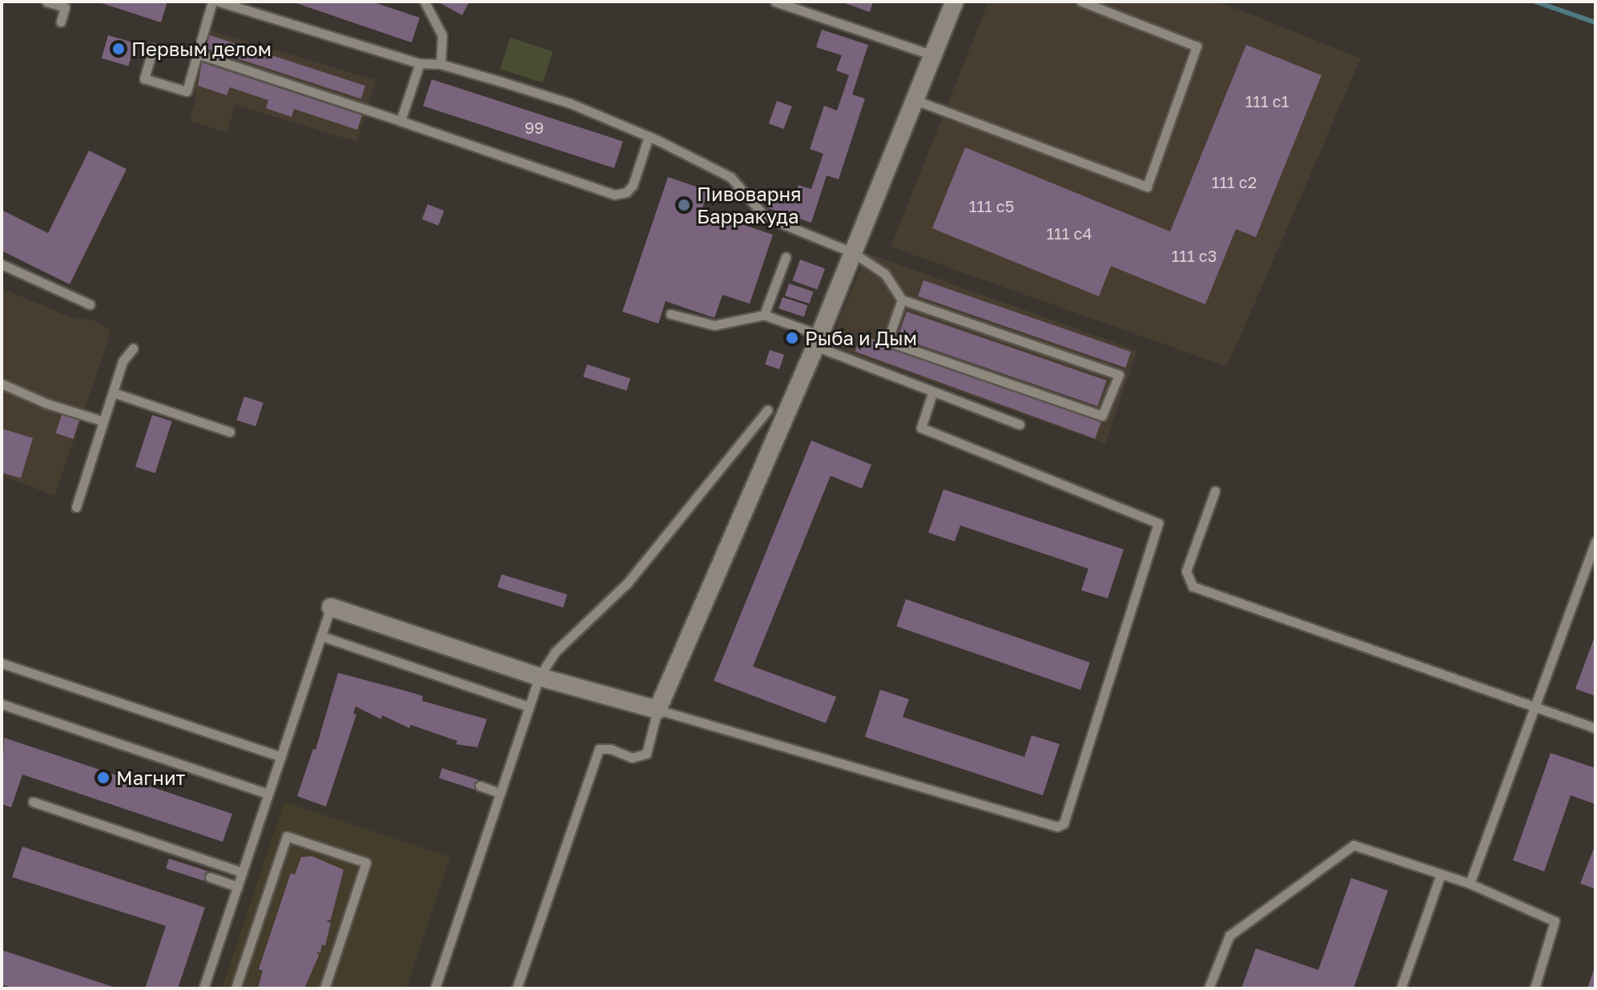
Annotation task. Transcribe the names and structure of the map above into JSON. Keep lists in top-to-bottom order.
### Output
{
  "places": [
    "Первым делом",
    "Пивоварня Барракуда",
    "Рыба и Дым",
    "Магнит"
  ],
  "house_numbers": [
    "111 с1",
    "99",
    "111 с2",
    "111 с5",
    "111 с4",
    "111 с3"
  ]
}
